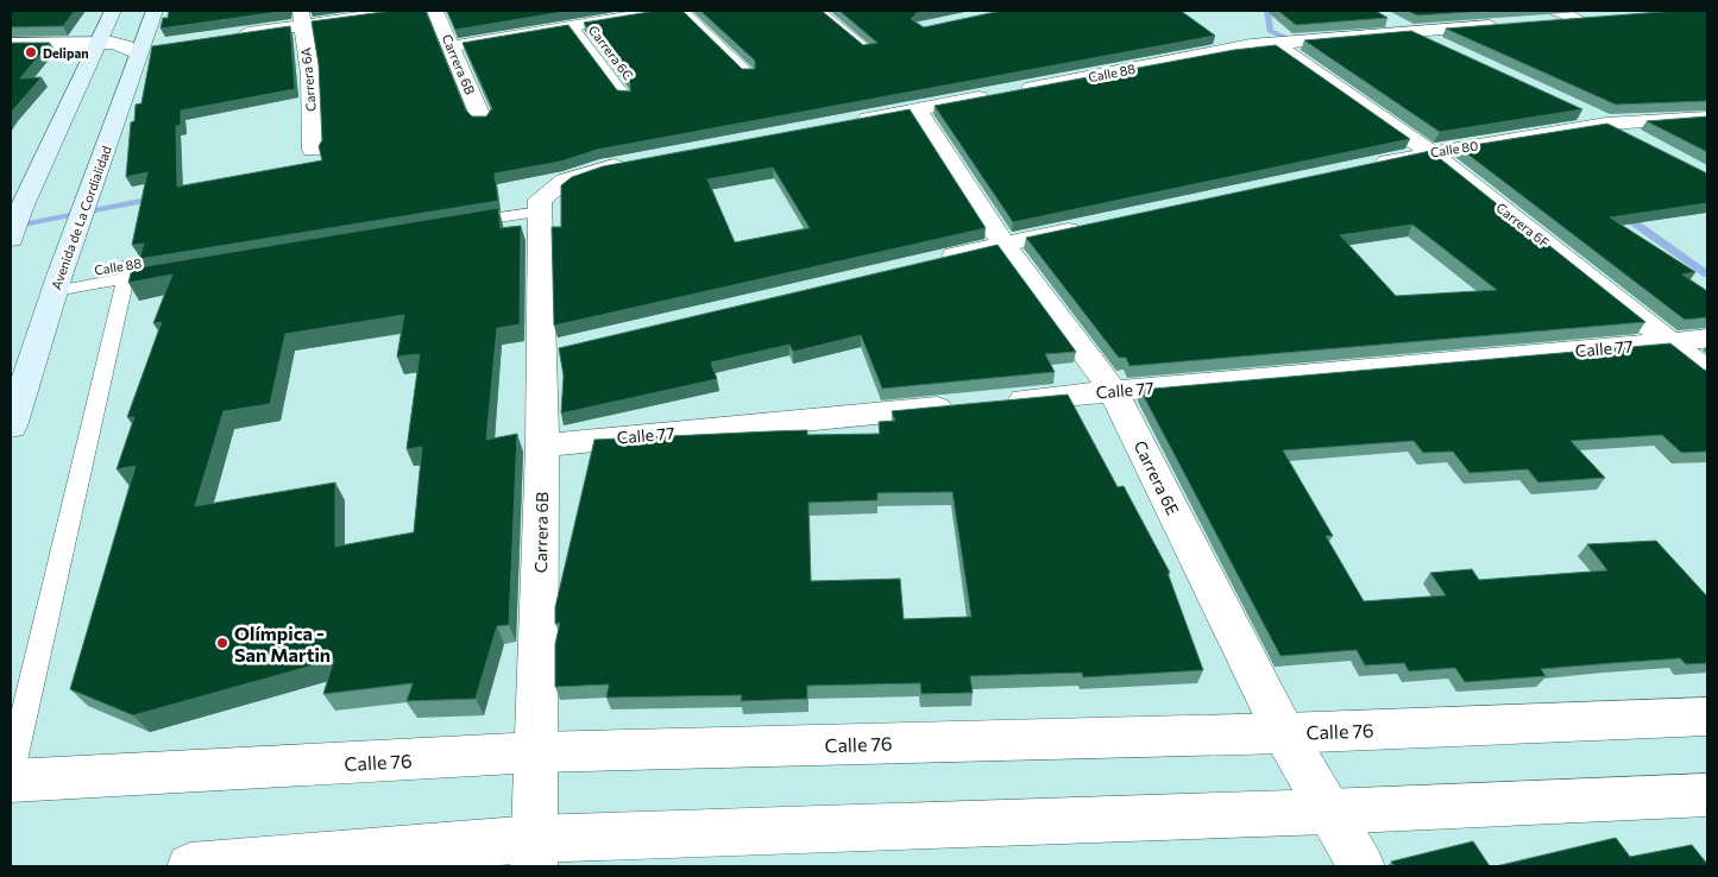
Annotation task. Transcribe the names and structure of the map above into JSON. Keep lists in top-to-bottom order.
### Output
{
  "streets": {
    "main road": ["Avenida de La Cordialidad"],
    "street": [
      "Carrera 6B",
      "Calle 88",
      "Carrera 6A",
      "Calle 80",
      "Carrera 6F",
      "Calle 77",
      "Carrera 6E",
      "Calle 76"
    ],
    "lane": ["Carrera 6C"]
  },
  "crossings": [
    ["Carrera 6B", "Calle 77"],
    ["Carrera 6B", "Calle 76"],
    ["Calle 88", "Avenida de La Cordialidad"],
    ["Calle 88", "Carrera 6F"],
    ["Calle 88", "Carrera 6E"],
    ["Calle 80", "Carrera 6F"],
    ["Carrera 6F", "Calle 77"],
    ["Calle 77", "Carrera 6E"],
    ["Carrera 6E", "Calle 76"]
  ],
  "places": ["Delipan", "Olímpica - San Martin"]
}
